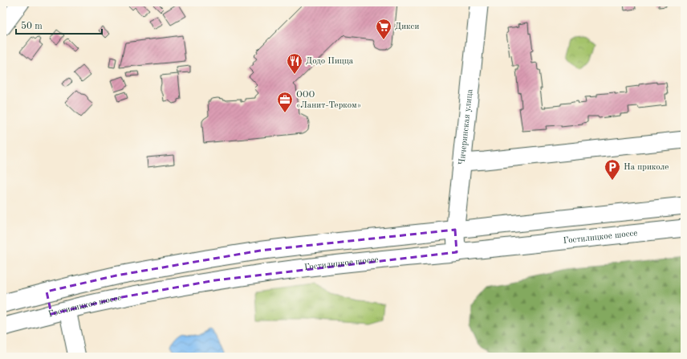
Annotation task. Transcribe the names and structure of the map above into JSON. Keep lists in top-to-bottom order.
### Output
{
  "streets": {
    "main road": ["Чичеринская улица", "Гостилицкое шоссе"]
  },
  "crossings": [
    ["Чичеринская улица", "Гостилицкое шоссе"]
  ],
  "places": {
    "supermarket": ["Дикси"],
    "restaurant": ["Додо Пицца"],
    "office": ["ООО «Ланит-Терком»"],
    "parking": ["На приколе"]
  },
  "scale_bar": "50 m"
}
